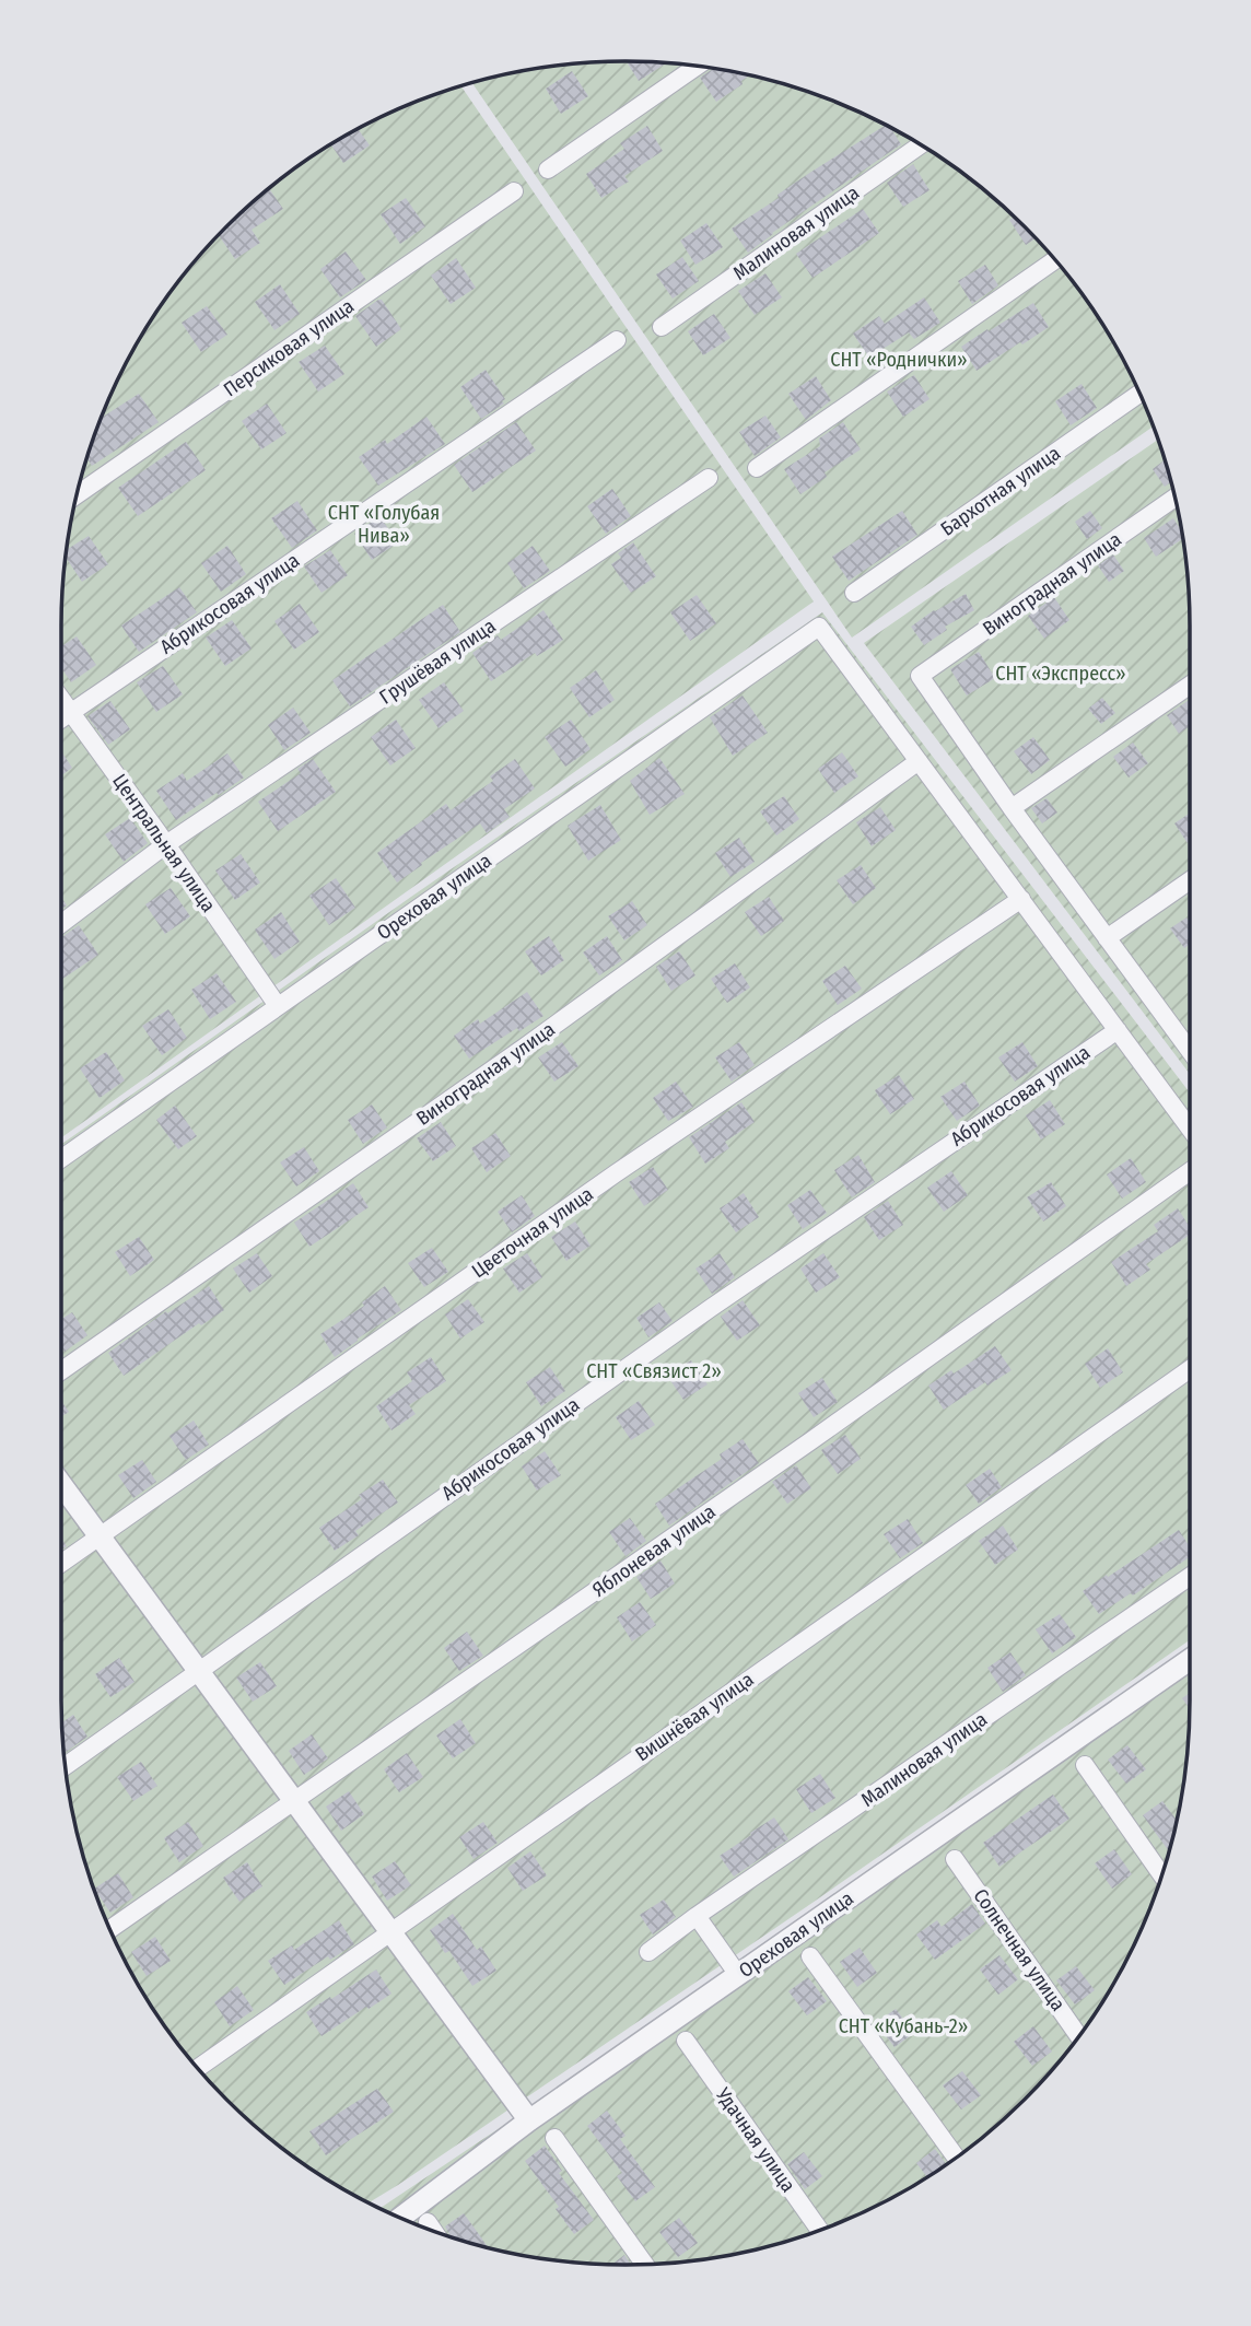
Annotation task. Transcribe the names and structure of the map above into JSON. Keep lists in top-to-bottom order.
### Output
{
  "streets": {
    "street": [
      "Малиновая улица",
      "Персиковая улица",
      "Бархотная улица",
      "Виноградная улица",
      "Абрикосовая улица",
      "Грушёвая улица",
      "Центральная улица",
      "Ореховая улица",
      "Цветочная улица",
      "Яблоневая улица",
      "Вишнёвая улица",
      "Солнечная улица",
      "Удачная улица"
    ]
  },
  "crossings": [
    ["Виноградная улица", "Ореховая улица"],
    ["Абрикосовая улица", "Центральная улица"],
    ["Грушёвая улица", "Центральная улица"],
    ["Центральная улица", "Ореховая улица"]
  ],
  "parks": [
    "СНТ «Роднички»",
    "СНТ «Голубая Нива»",
    "СНТ «Экспресс»",
    "СНТ «Связист 2»",
    "СНТ «Кубань-2»"
  ]
}
